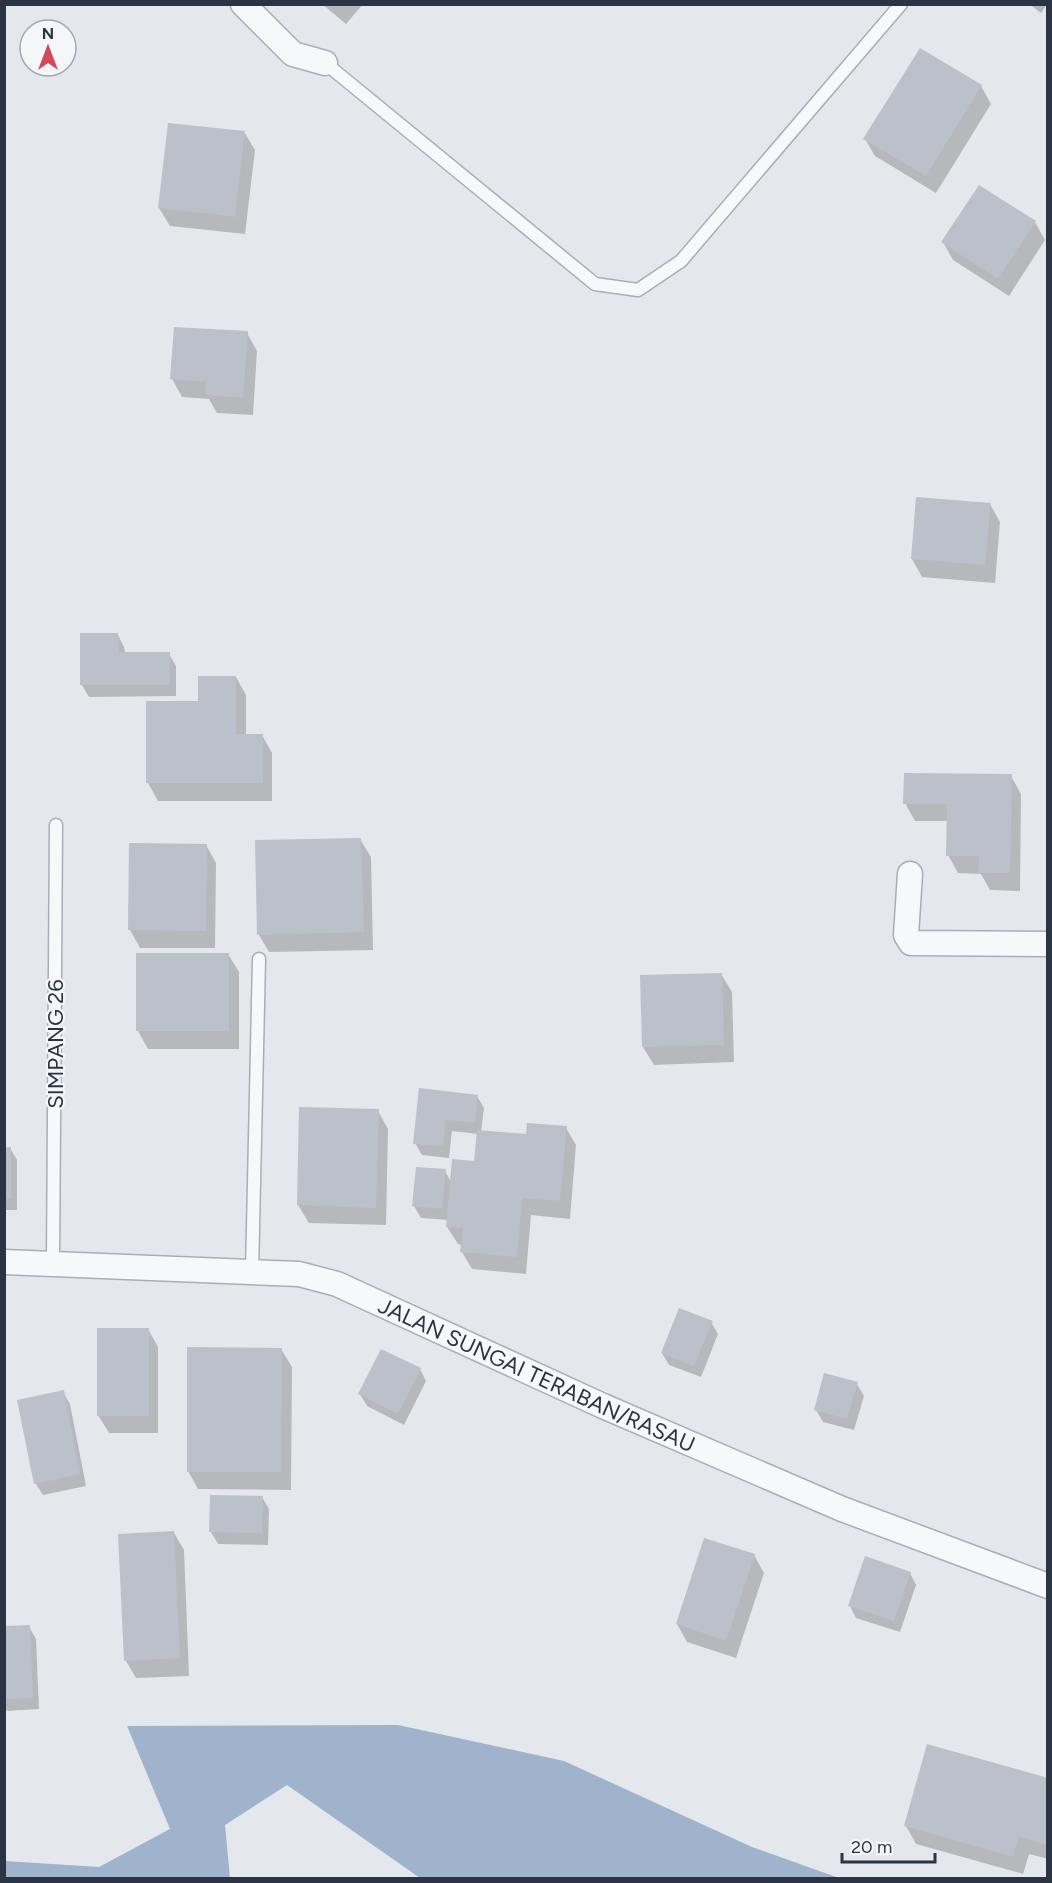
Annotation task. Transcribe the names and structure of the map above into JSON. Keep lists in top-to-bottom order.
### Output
{
  "streets": {
    "street": ["JALAN SUNGAI TERABAN/RASAU"],
    "lane": ["SIMPANG 26"]
  },
  "crossings": [
    ["SIMPANG 26", "JALAN SUNGAI TERABAN/RASAU"]
  ],
  "scale_bar": "20 m",
  "north": "top"
}
